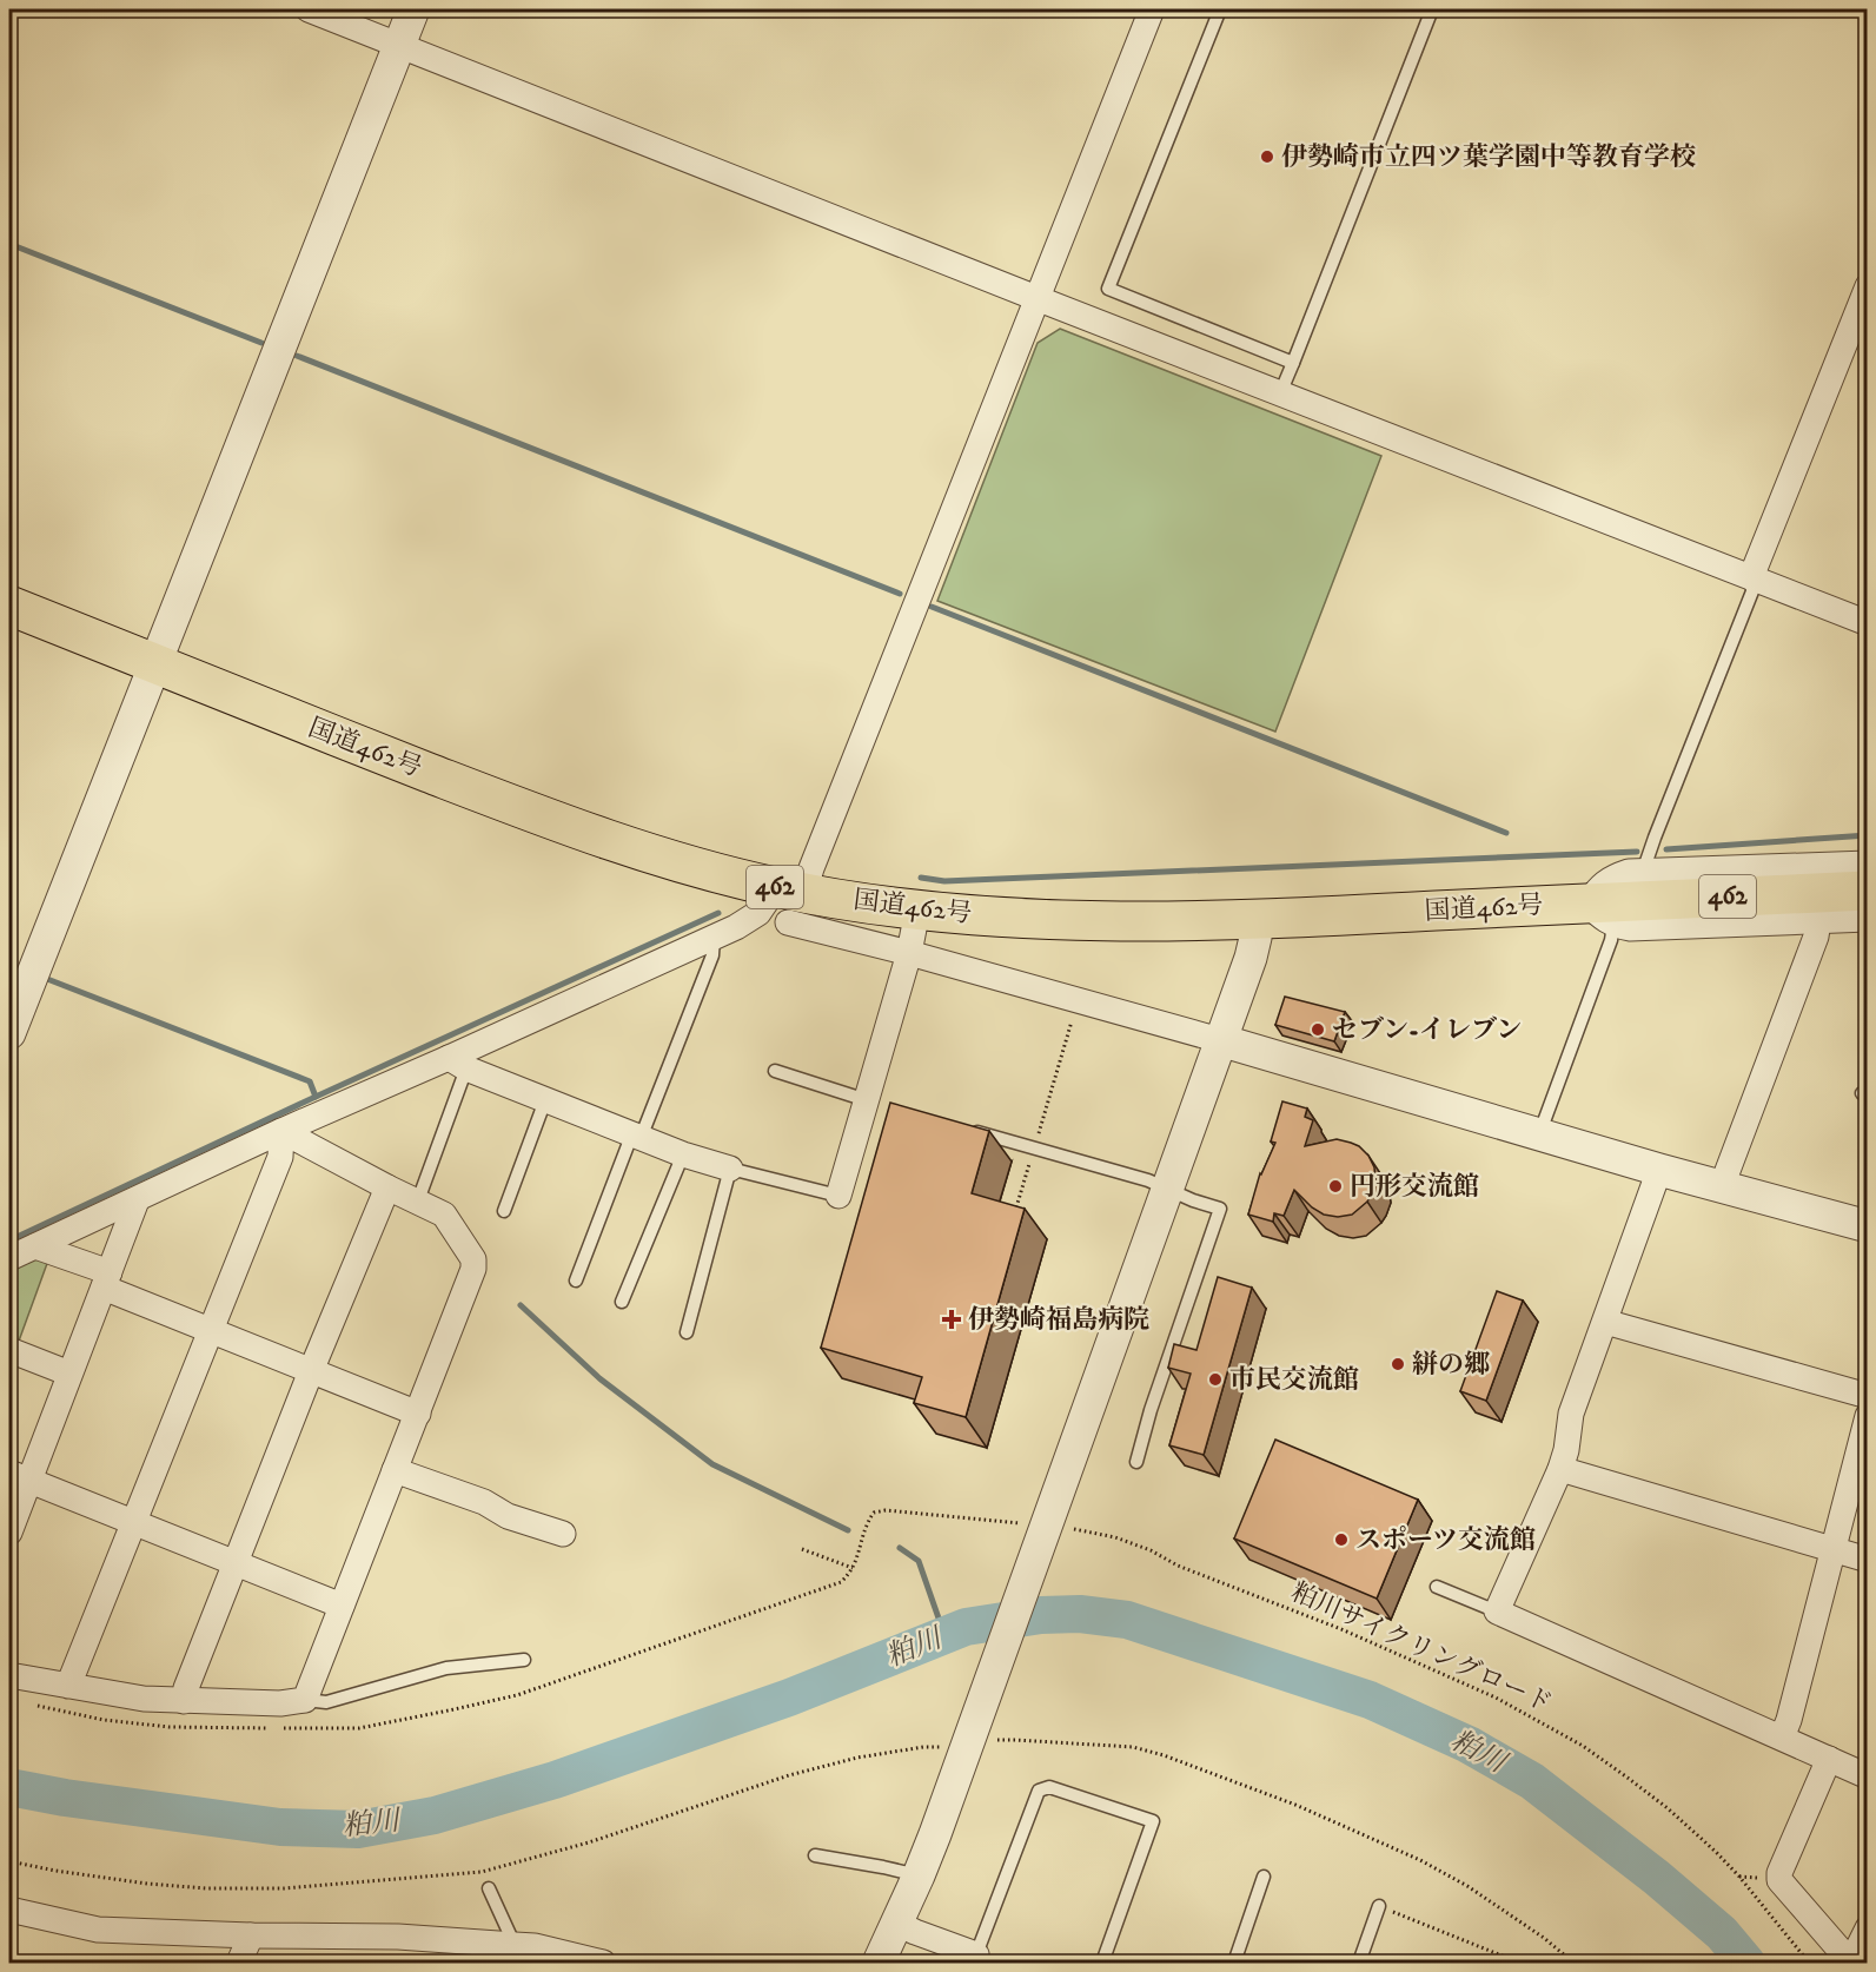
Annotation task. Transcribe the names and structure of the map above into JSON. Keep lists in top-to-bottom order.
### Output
{
  "streets": {
    "highway": ["国道462号", "462"],
    "path": ["粕川サイクリングロード"]
  },
  "water": ["粕川"],
  "places": {
    "other": [
      "伊勢崎市立四ツ葉学園中等教育学校",
      "セブン-イレブン",
      "円形交流館",
      "絣の郷",
      "市民交流館",
      "スポーツ交流館"
    ],
    "health": ["伊勢崎福島病院"]
  }
}
